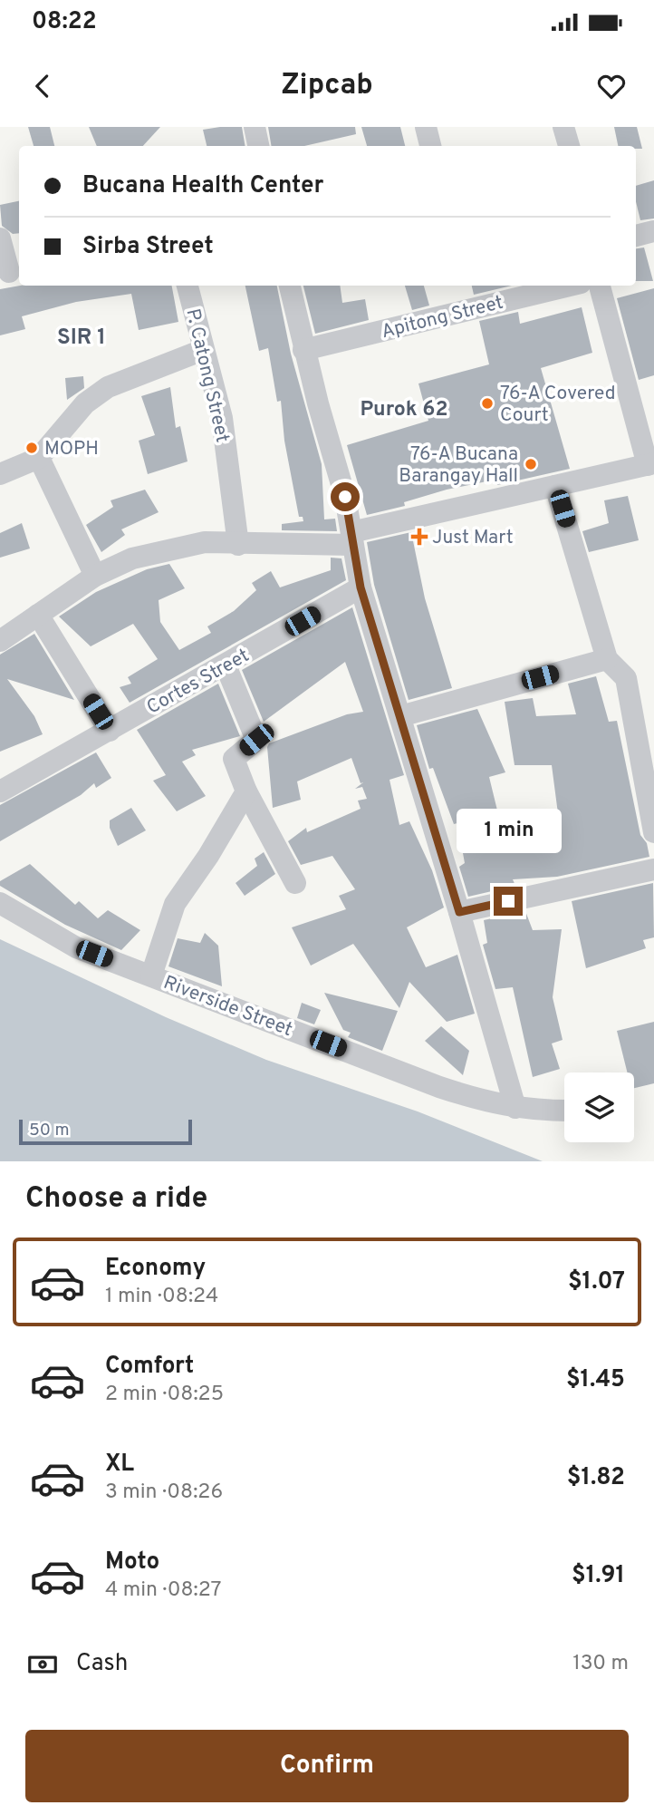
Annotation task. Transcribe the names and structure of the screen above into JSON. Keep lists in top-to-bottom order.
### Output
{
  "streets": {
    "street": [
      "Apitong Street",
      "P. Catong Street",
      "Cortes Street",
      "Riverside Street"
    ]
  },
  "districts": ["SIR 1", "Purok 62"],
  "places": {
    "other": ["76-A Covered Court", "MOPH", "76-A Bucana Barangay Hall"],
    "health": ["Just Mart"]
  },
  "scale_bar": "50 m",
  "page": {
    "status": "08:22",
    "header": "Zipcab",
    "banner": ["Bucana Health Center", "Sirba Street"],
    "bubble": "1 min",
    "scale": "50 m",
    "heading": "Choose a ride",
    "list": [
      {
        "name": "Economy",
        "note": "1 min · 08:24",
        "value": "$1.07"
      },
      {
        "name": "Comfort",
        "note": "2 min · 08:25",
        "value": "$1.45"
      },
      {
        "name": "XL",
        "note": "3 min · 08:26",
        "value": "$1.82"
      },
      {
        "name": "Moto",
        "note": "4 min · 08:27",
        "value": "$1.91"
      }
    ],
    "pay": ["Cash", "130 m"],
    "buttons": "Confirm"
  }
}
